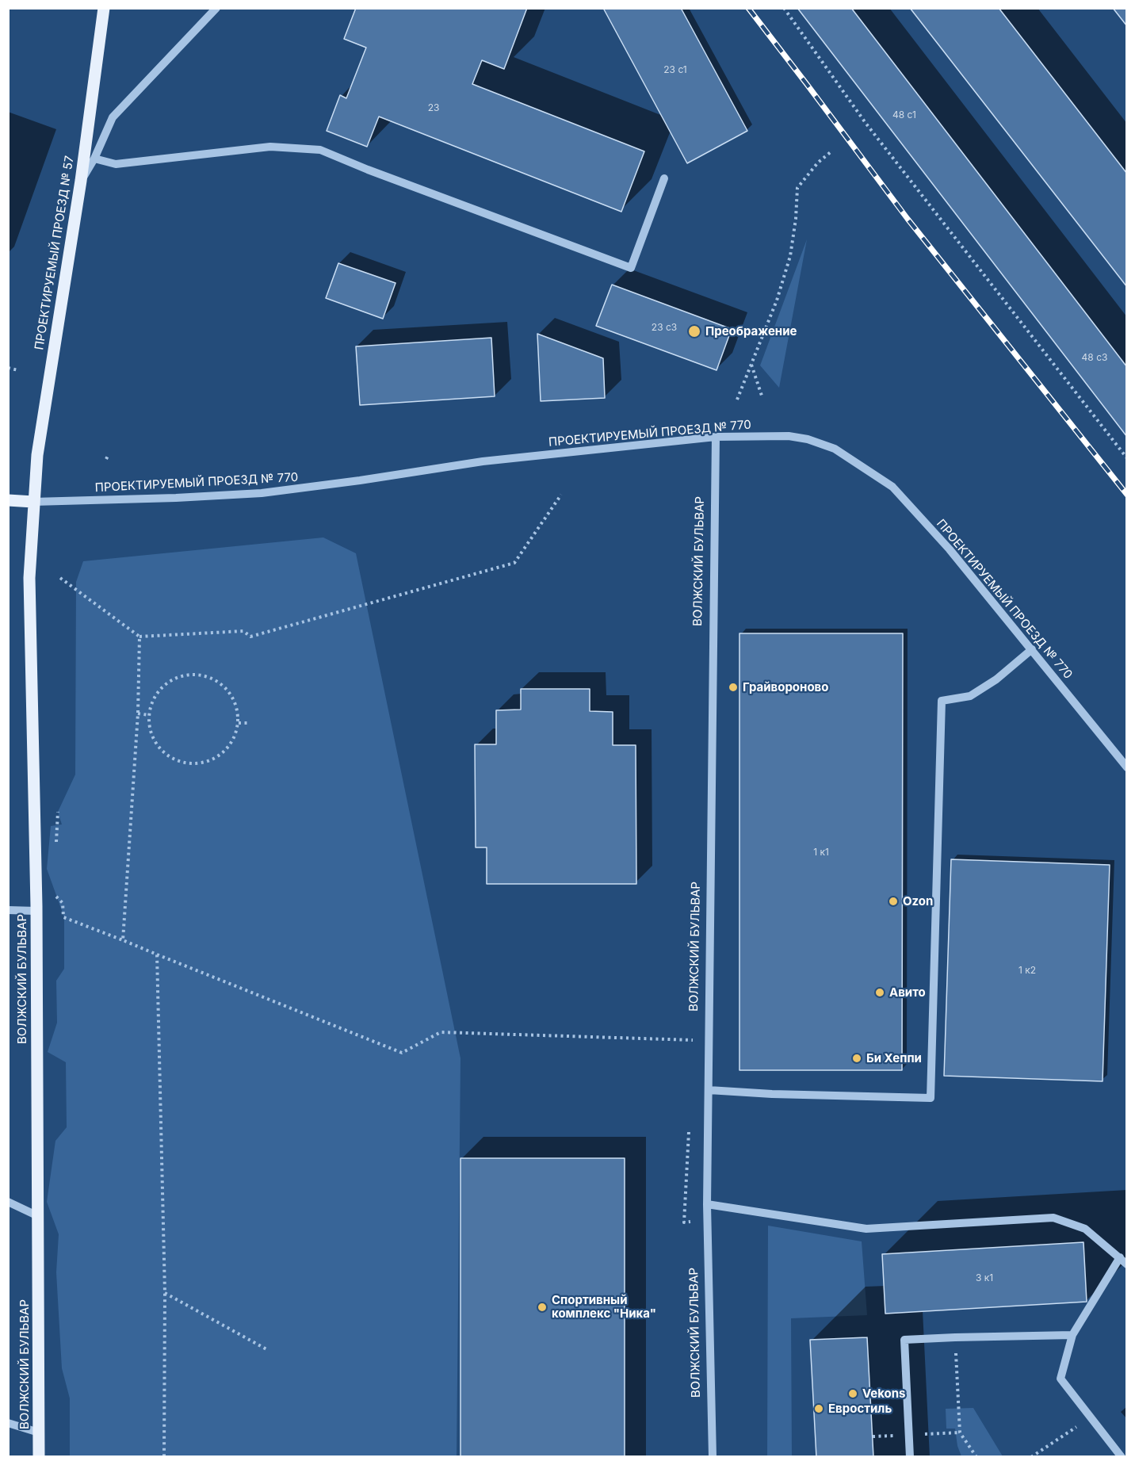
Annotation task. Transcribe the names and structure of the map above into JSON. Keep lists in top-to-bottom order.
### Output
{
  "streets": {
    "main road": ["ПРОЕКТИРУЕМЫЙ ПРОЕЗД № 57", "ВОЛЖСКИЙ БУЛЬВАР"],
    "street": ["ПРОЕКТИРУЕМЫЙ ПРОЕЗД № 770"]
  },
  "crossings": [
    ["ПРОЕКТИРУЕМЫЙ ПРОЕЗД № 57", "ПРОЕКТИРУЕМЫЙ ПРОЕЗД № 770"],
    ["ПРОЕКТИРУЕМЫЙ ПРОЕЗД № 57", "ВОЛЖСКИЙ БУЛЬВАР"],
    ["ПРОЕКТИРУЕМЫЙ ПРОЕЗД № 770", "ВОЛЖСКИЙ БУЛЬВАР"]
  ],
  "places": [
    "Преображение",
    "Грайвороново",
    "Ozon",
    "Авито",
    "Би Хеппи",
    "Спортивный комплекс \"Ника\"",
    "Vekons",
    "Евростиль"
  ],
  "house_numbers": [
    "23 с1",
    "23",
    "48 с1",
    "23 с3",
    "48 с3",
    "1 к1",
    "1 к2",
    "3 к1"
  ]
}
